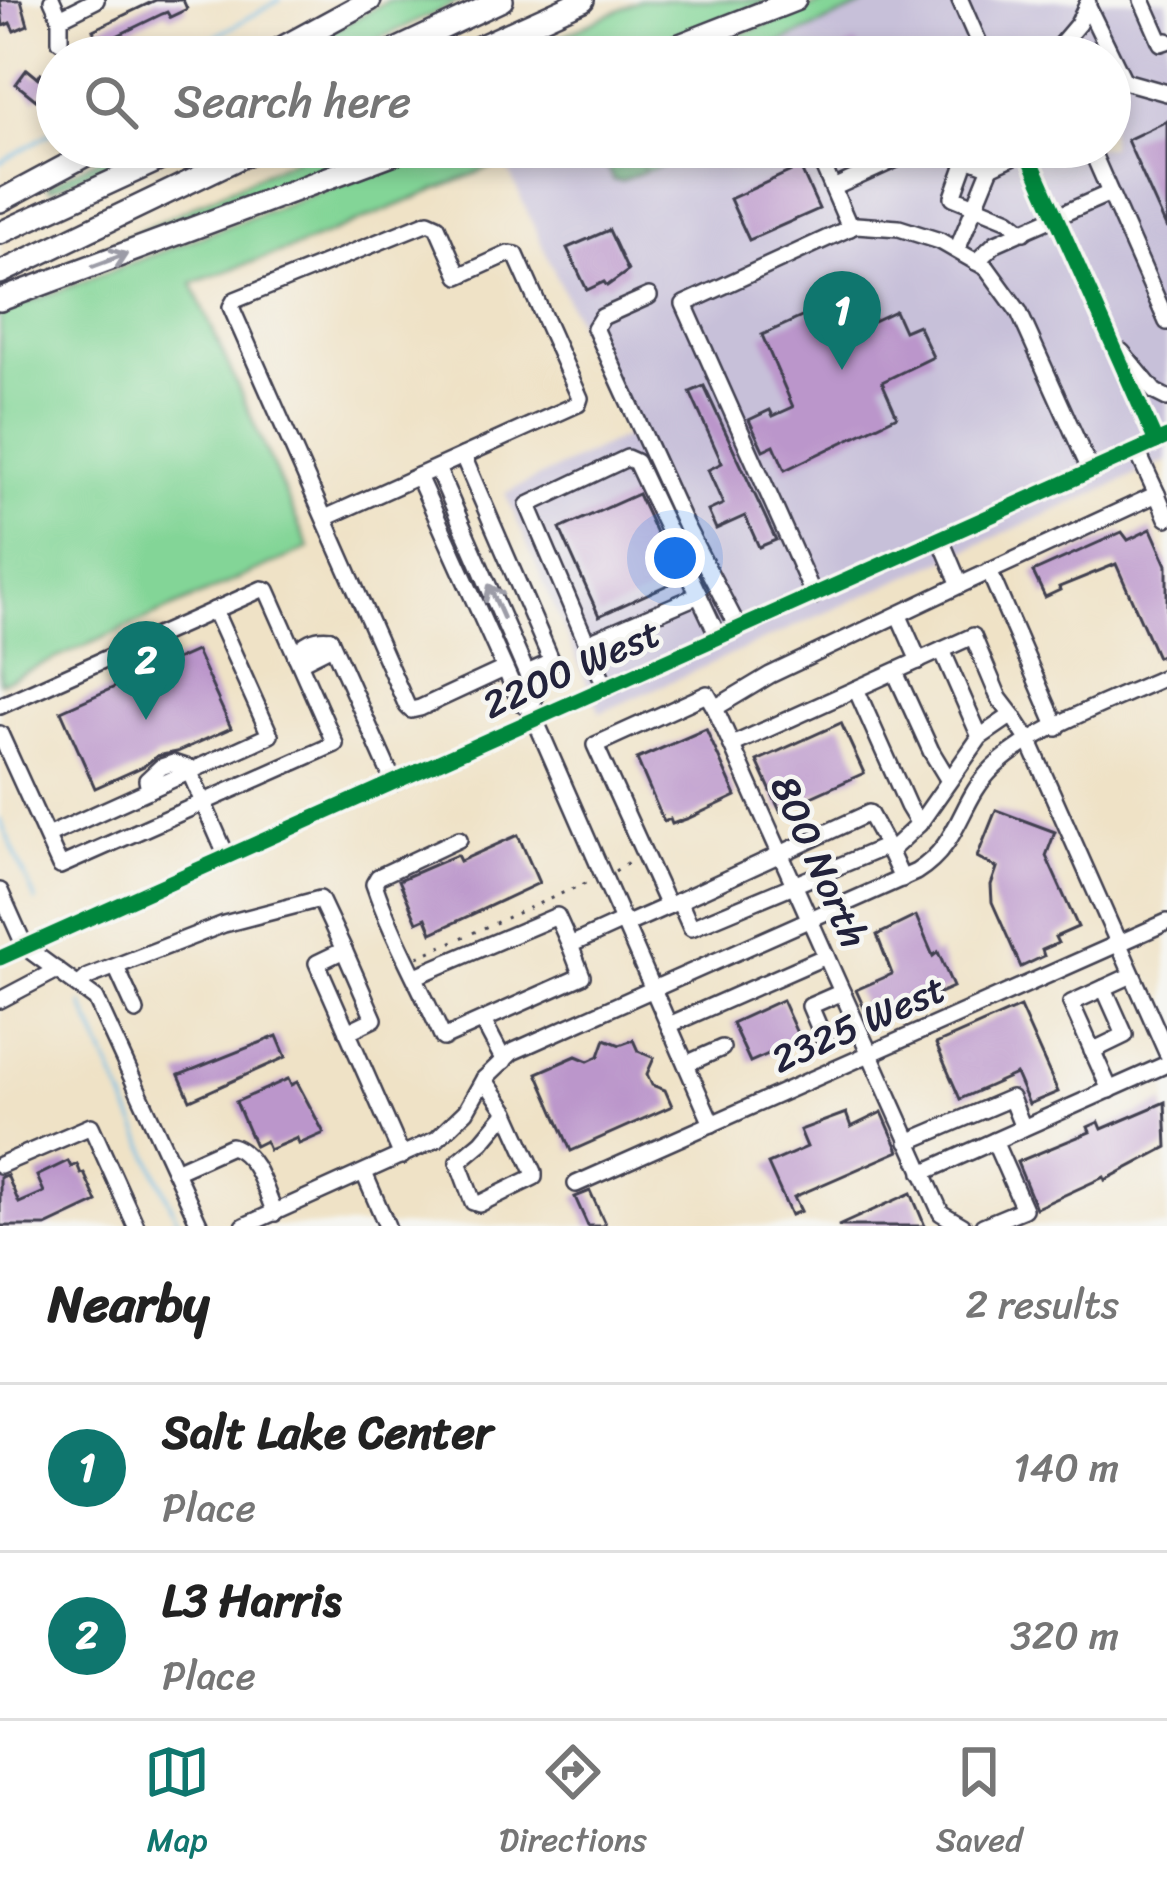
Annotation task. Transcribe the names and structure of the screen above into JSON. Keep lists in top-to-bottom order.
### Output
{
  "streets": {
    "street": ["2200 West", "800 North", "2325 West"]
  },
  "crossings": [
    ["800 North", "2325 West"]
  ],
  "page": {
    "search": "Search here",
    "pins": ["1", "2"],
    "heading": ["Nearby", "2 results"],
    "list": [
      {
        "mark": "1",
        "name": "Salt Lake Center",
        "note": "Place",
        "value": "140 m"
      },
      {
        "mark": "2",
        "name": "L3 Harris",
        "note": "Place",
        "value": "320 m"
      }
    ],
    "nav": ["Map", "Directions", "Saved"]
  }
}
